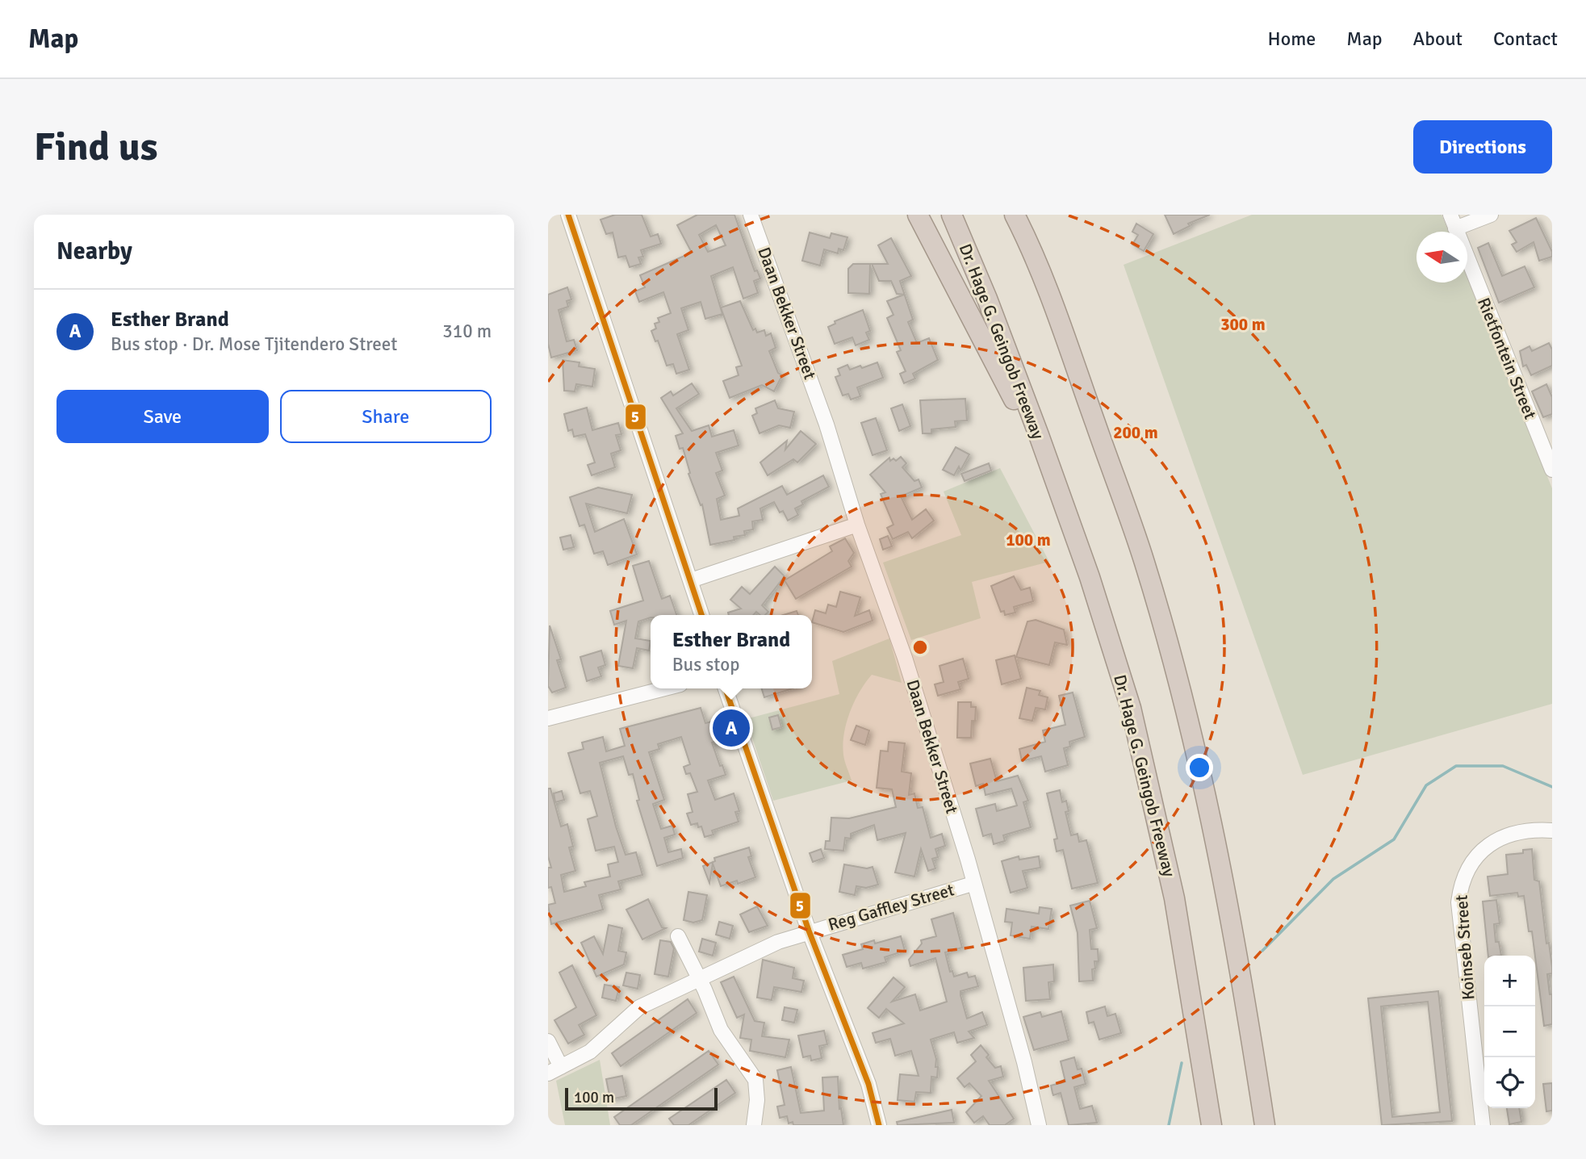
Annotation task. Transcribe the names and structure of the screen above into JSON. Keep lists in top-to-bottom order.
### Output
{
  "streets": {
    "highway": ["Dr. Hage G. Geingob Freeway"],
    "street": [
      "Daan Bekker Street",
      "Rietfontein Street",
      "Reg Gaffley Street",
      "Koinseb Street"
    ]
  },
  "crossings": [
    ["Daan Bekker Street", "Reg Gaffley Street"]
  ],
  "lines": ["transit line 5"],
  "scale_bar": "100 m",
  "north": "left",
  "page": {
    "header": "Map",
    "nav": [
      "Home",
      "Map",
      "About",
      "Contact"
    ],
    "buttons": [
      "Directions",
      ["Save", "Share"]
    ],
    "title": "Find us",
    "heading": "Nearby",
    "list": [
      {
        "mark": "A",
        "name": "Esther Brand",
        "note": "Bus stop · Dr. Mose Tjitendero Street",
        "value": "310 m"
      }
    ],
    "popup": ["Esther Brand", "Bus stop"],
    "pins": "A",
    "map_buttons": ["+", "−"],
    "scale": "100 m"
  },
  "rings": ["300 m", "200 m", "100 m"]
}
